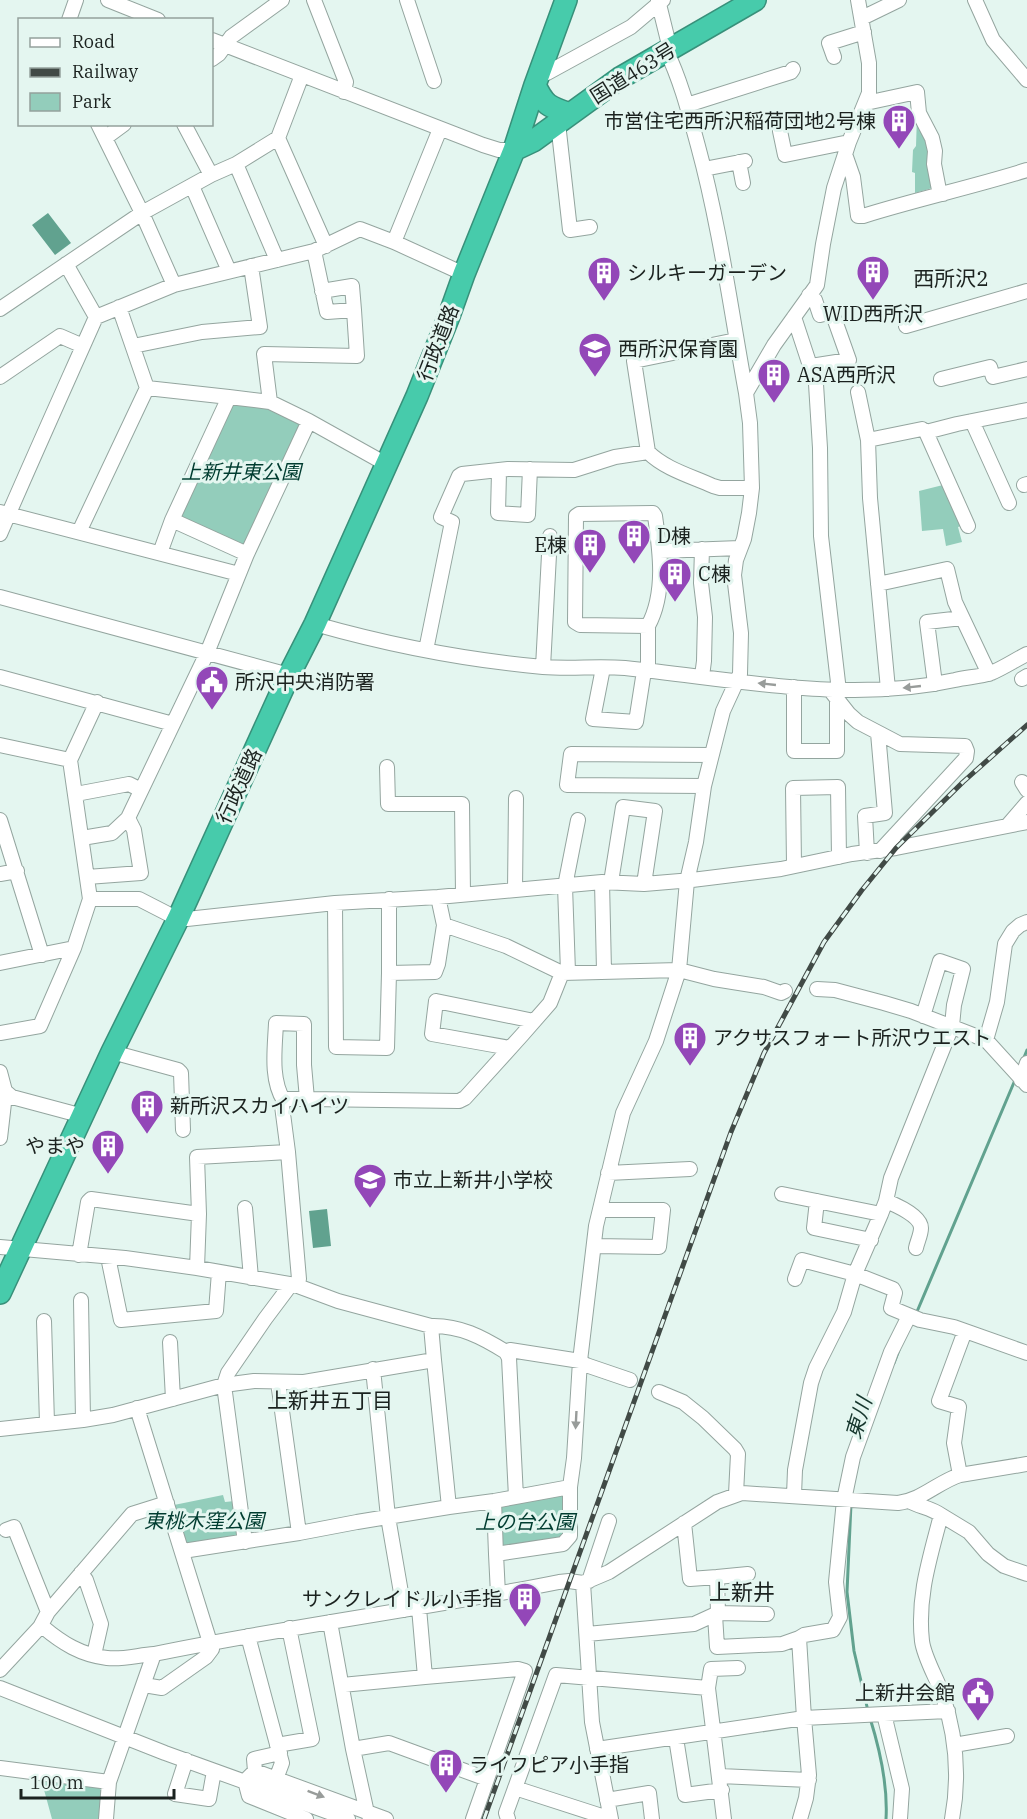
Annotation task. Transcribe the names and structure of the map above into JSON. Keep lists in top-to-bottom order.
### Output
{
  "streets": {
    "highway": ["国道463号", "行政道路"]
  },
  "districts": ["西所沢2", "上新井五丁目", "上新井"],
  "water": ["東川"],
  "parks": ["上新井東公園", "東桃木窪公園", "上の台公園"],
  "places": {
    "building": [
      "市営住宅西所沢稲荷団地2号棟",
      "WID西所沢",
      "シルキーガーデン",
      "ASA西所沢",
      "D棟",
      "E棟",
      "C棟",
      "アクサスフォート所沢ウエスト",
      "新所沢スカイハイツ",
      "やまや",
      "サンクレイドル小手指",
      "ライフピア小手指"
    ],
    "school or university": ["西所沢保育園", "市立上新井小学校"],
    "public building": ["所沢中央消防署", "上新井会館"]
  },
  "legend": ["Road", "Railway", "Park"],
  "scale_bar": "100 m"
}
